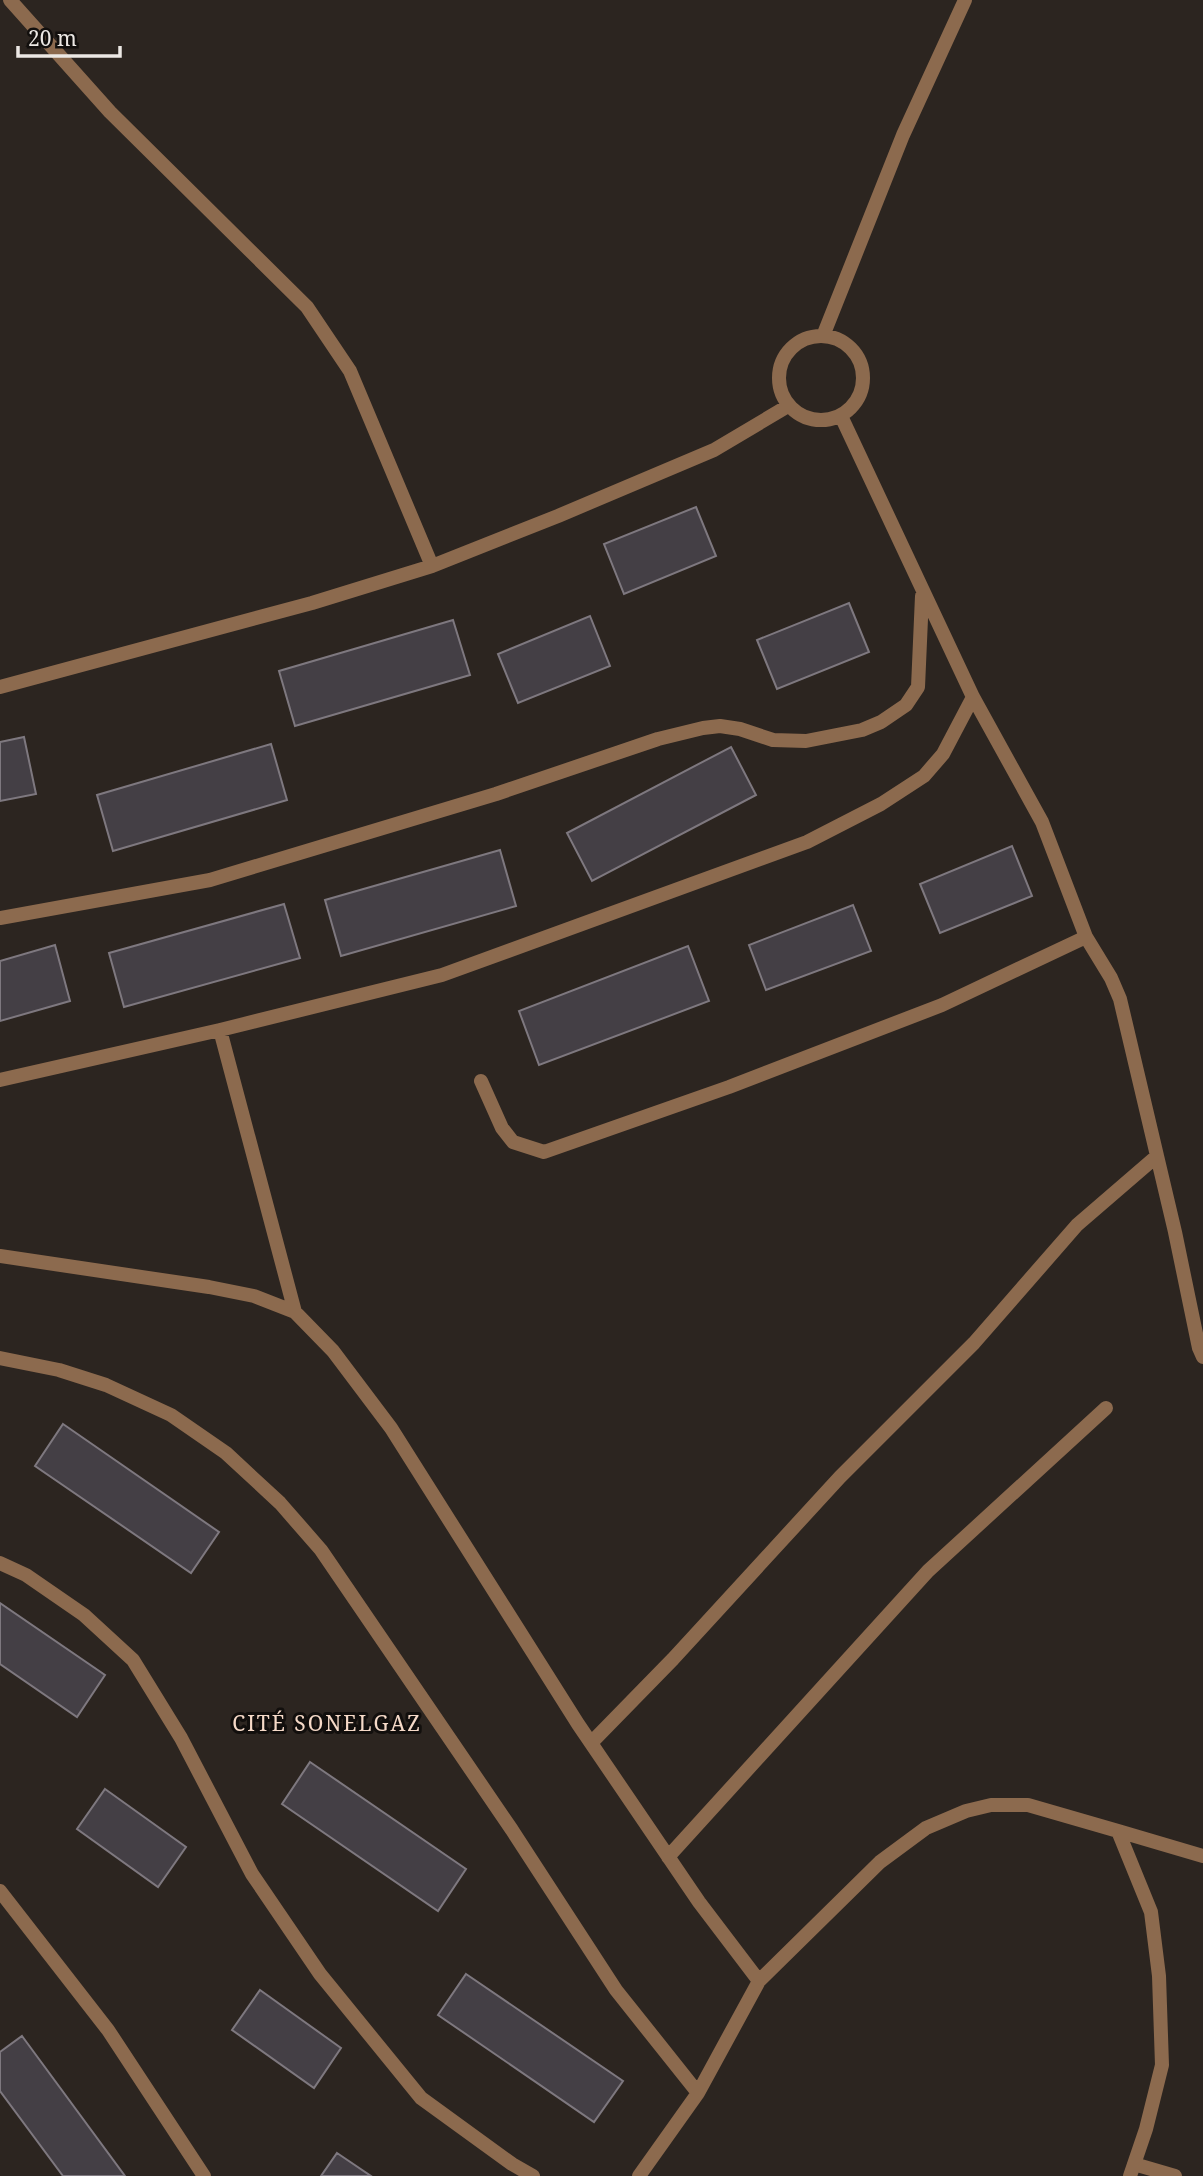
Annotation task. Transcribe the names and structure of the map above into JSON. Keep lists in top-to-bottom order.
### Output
{
  "districts": ["CITÉ SONELGAZ"],
  "scale_bar": "20 m"
}
